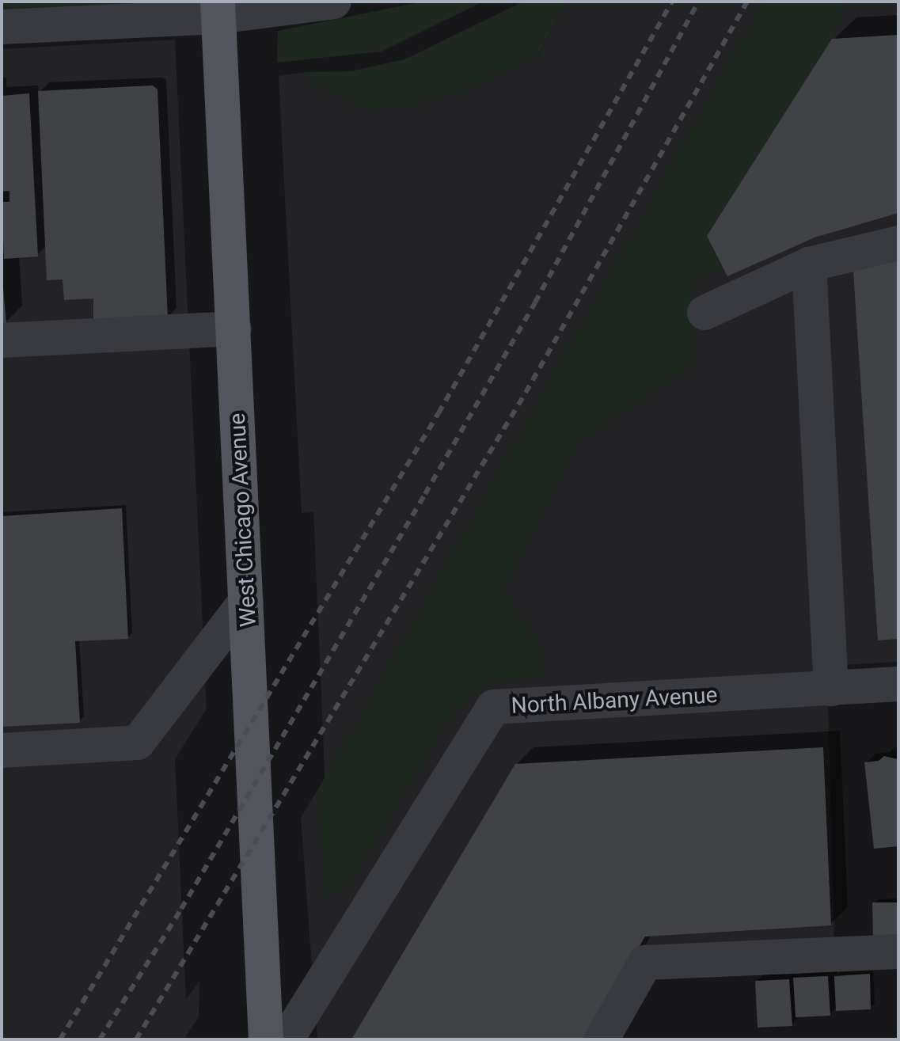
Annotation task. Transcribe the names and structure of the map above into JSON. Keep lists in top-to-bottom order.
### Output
{
  "streets": {
    "main road": ["West Chicago Avenue"],
    "street": ["North Albany Avenue"]
  }
}
